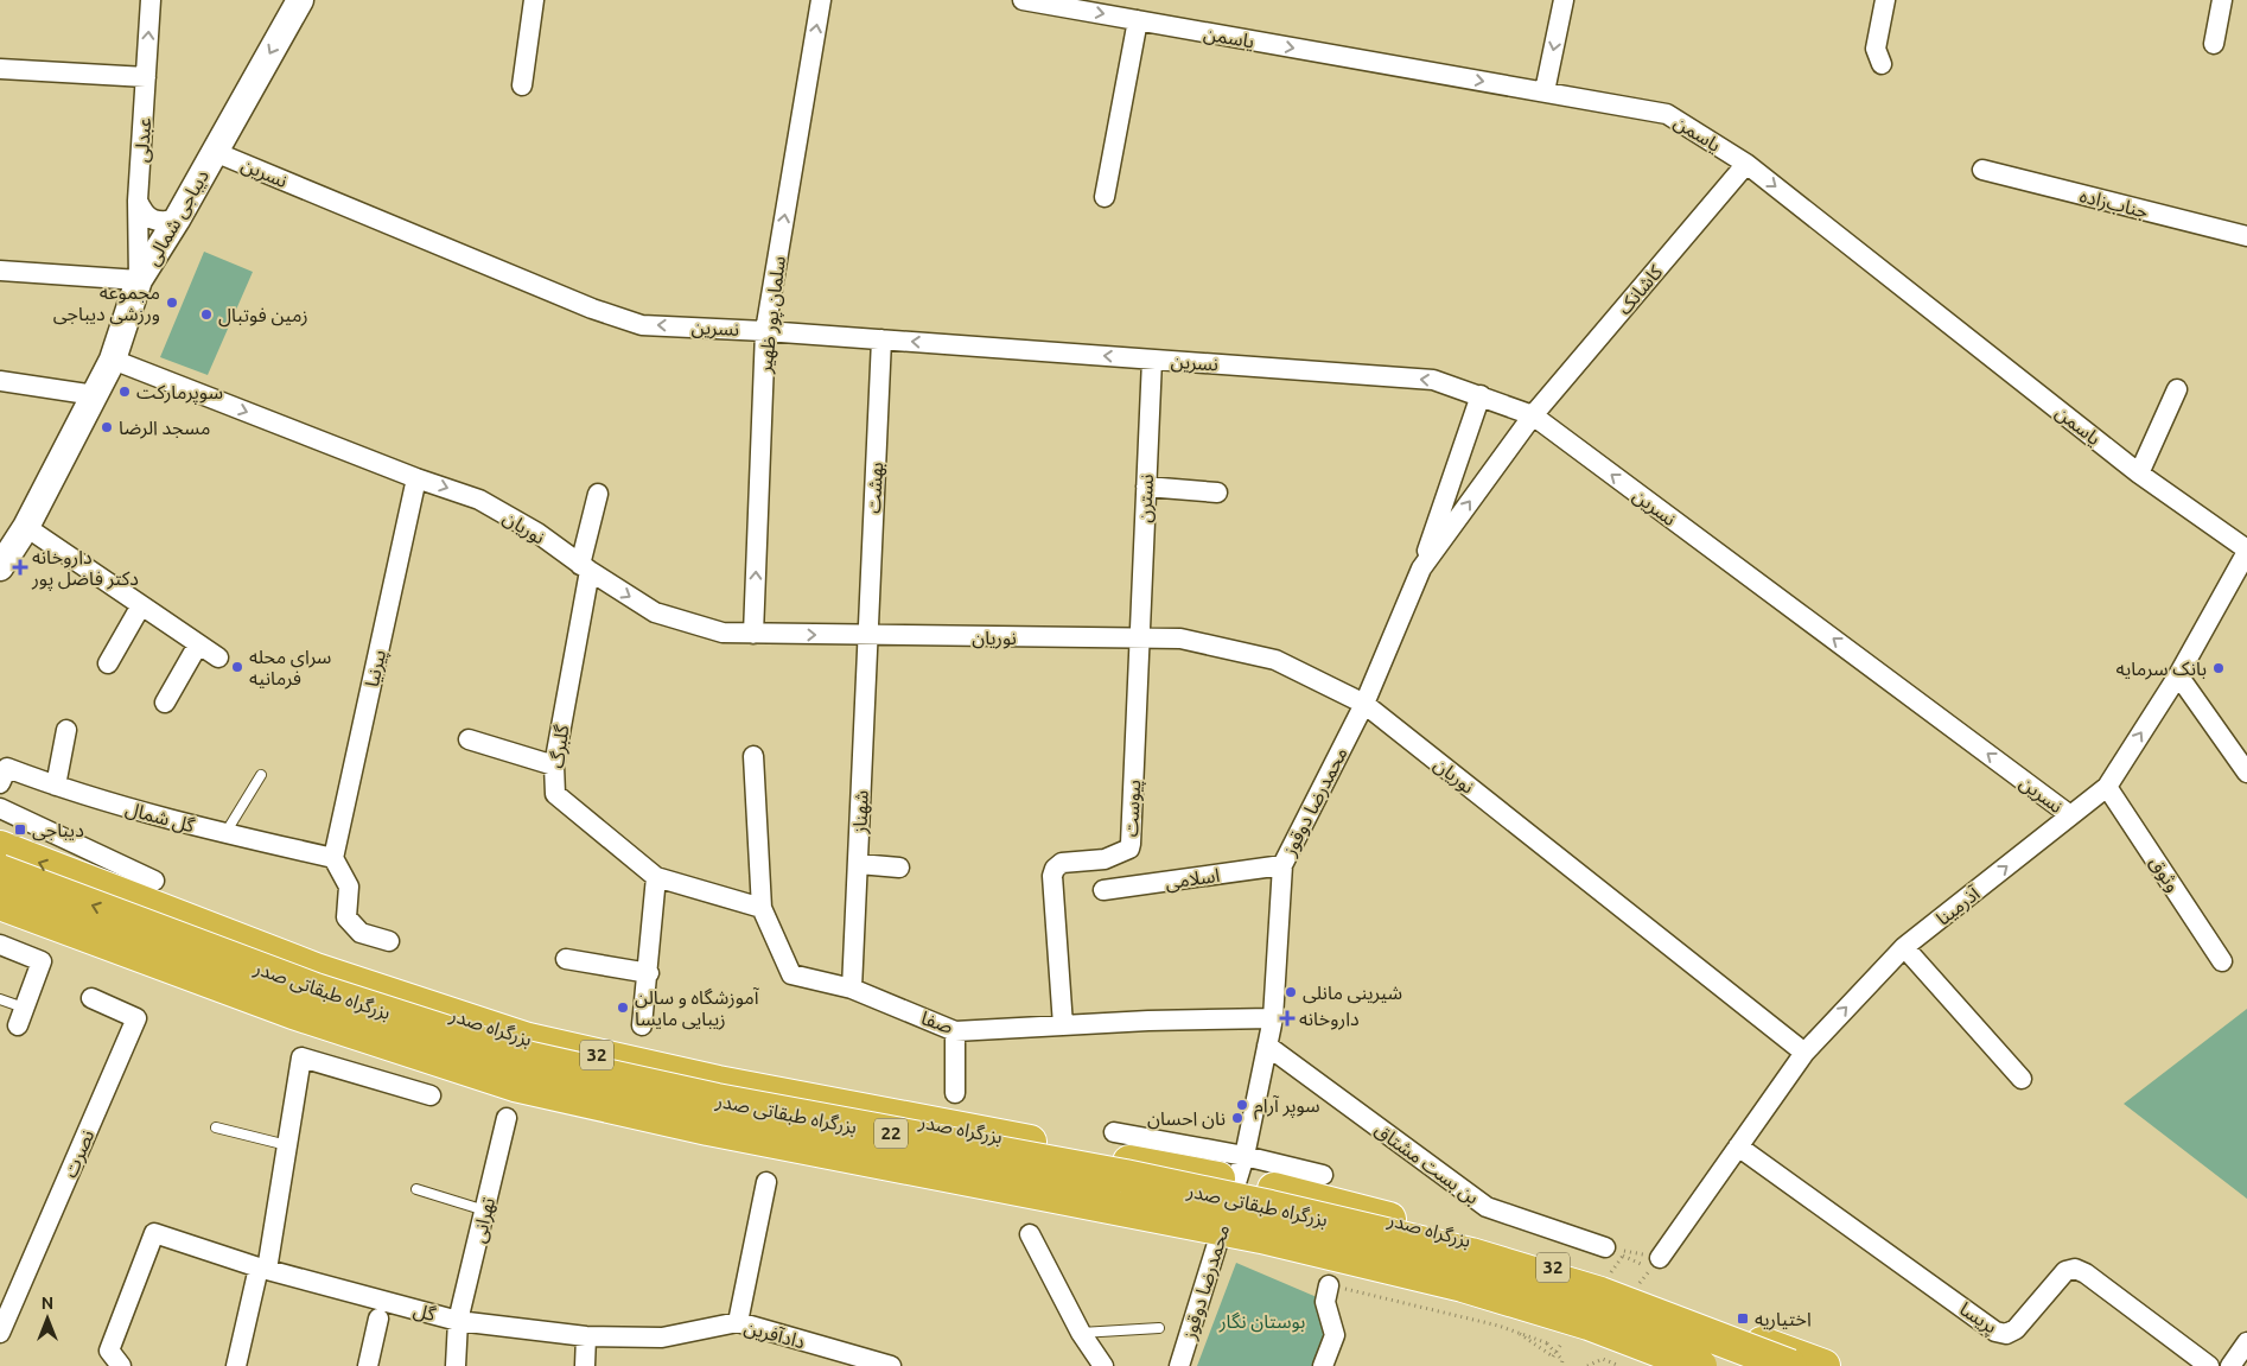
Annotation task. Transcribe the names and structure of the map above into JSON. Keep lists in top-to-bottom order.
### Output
{
  "streets": {
    "highway": [
      "بزرگراه طبقاتی صدر",
      "بزرگراه صدر",
      "32",
      "22"
    ],
    "main road": ["دیباجی شمالی"],
    "street": [
      "یاسمن",
      "عبدلی",
      "نسرین",
      "جناب‌زاده",
      "کاشانک",
      "سلمان پور ظهیر",
      "بهشت",
      "نسترن",
      "نوریان",
      "پیرنیا",
      "گلبرگ",
      "محمدرضا دوقوز",
      "پیوست",
      "شهناز",
      "گل شمال",
      "وثوق",
      "اسلامی",
      "آذرمینا",
      "صفا",
      "نصرت",
      "بن بست مشتاق",
      "تهرانی",
      "گل",
      "پریسا",
      "دادآفرین"
    ]
  },
  "crossings": [
    ["یاسمن", "کاشانک"],
    ["یاسمن", "آذرمینا"],
    ["عبدلی", "دیباجی شمالی"],
    ["نسرین", "دیباجی شمالی"],
    ["نسرین", "کاشانک"],
    ["نسرین", "سلمان پور ظهیر"],
    ["نسرین", "بهشت"],
    ["نسرین", "نسترن"],
    ["نسرین", "محمدرضا دوقوز"],
    ["نسرین", "آذرمینا"],
    ["دیباجی شمالی", "نوریان"],
    ["کاشانک", "محمدرضا دوقوز"],
    ["سلمان پور ظهیر", "نوریان"],
    ["بهشت", "نوریان"],
    ["بهشت", "شهناز"],
    ["نسترن", "نوریان"],
    ["نسترن", "پیوست"],
    ["نوریان", "پیرنیا"],
    ["نوریان", "گلبرگ"],
    ["نوریان", "محمدرضا دوقوز"],
    ["نوریان", "پیوست"],
    ["نوریان", "شهناز"],
    ["نوریان", "آذرمینا"],
    ["پیرنیا", "گل شمال"],
    ["محمدرضا دوقوز", "اسلامی"],
    ["محمدرضا دوقوز", "صفا"],
    ["محمدرضا دوقوز", "بن بست مشتاق"],
    ["پیوست", "صفا"],
    ["شهناز", "صفا"],
    ["وثوق", "آذرمینا"],
    ["آذرمینا", "پریسا"],
    ["تهرانی", "گل"],
    ["گل", "دادآفرین"]
  ],
  "one_way": [
    "یاسمن",
    "نسرین",
    "سلمان پور ظهیر",
    "نوریان",
    "آذرمینا"
  ],
  "parks": ["بوستان نگار"],
  "places": {
    "other": [
      "مجموعه ورزشی دیباجی",
      "زمین فوتبال",
      "سوپرمارکت",
      "مسجد الرضا",
      "سرای محله فرمانیه",
      "بانک سرمایه",
      "شیرینی مانلی",
      "آموزشگاه و سالن زیبایی مایسا",
      "سوپر آرام",
      "نان احسان"
    ],
    "health": ["داروخانه دکتر فاضل پور", "داروخانه"],
    "transit": ["دیباجی", "اختیاریه"]
  },
  "north": "top"
}
